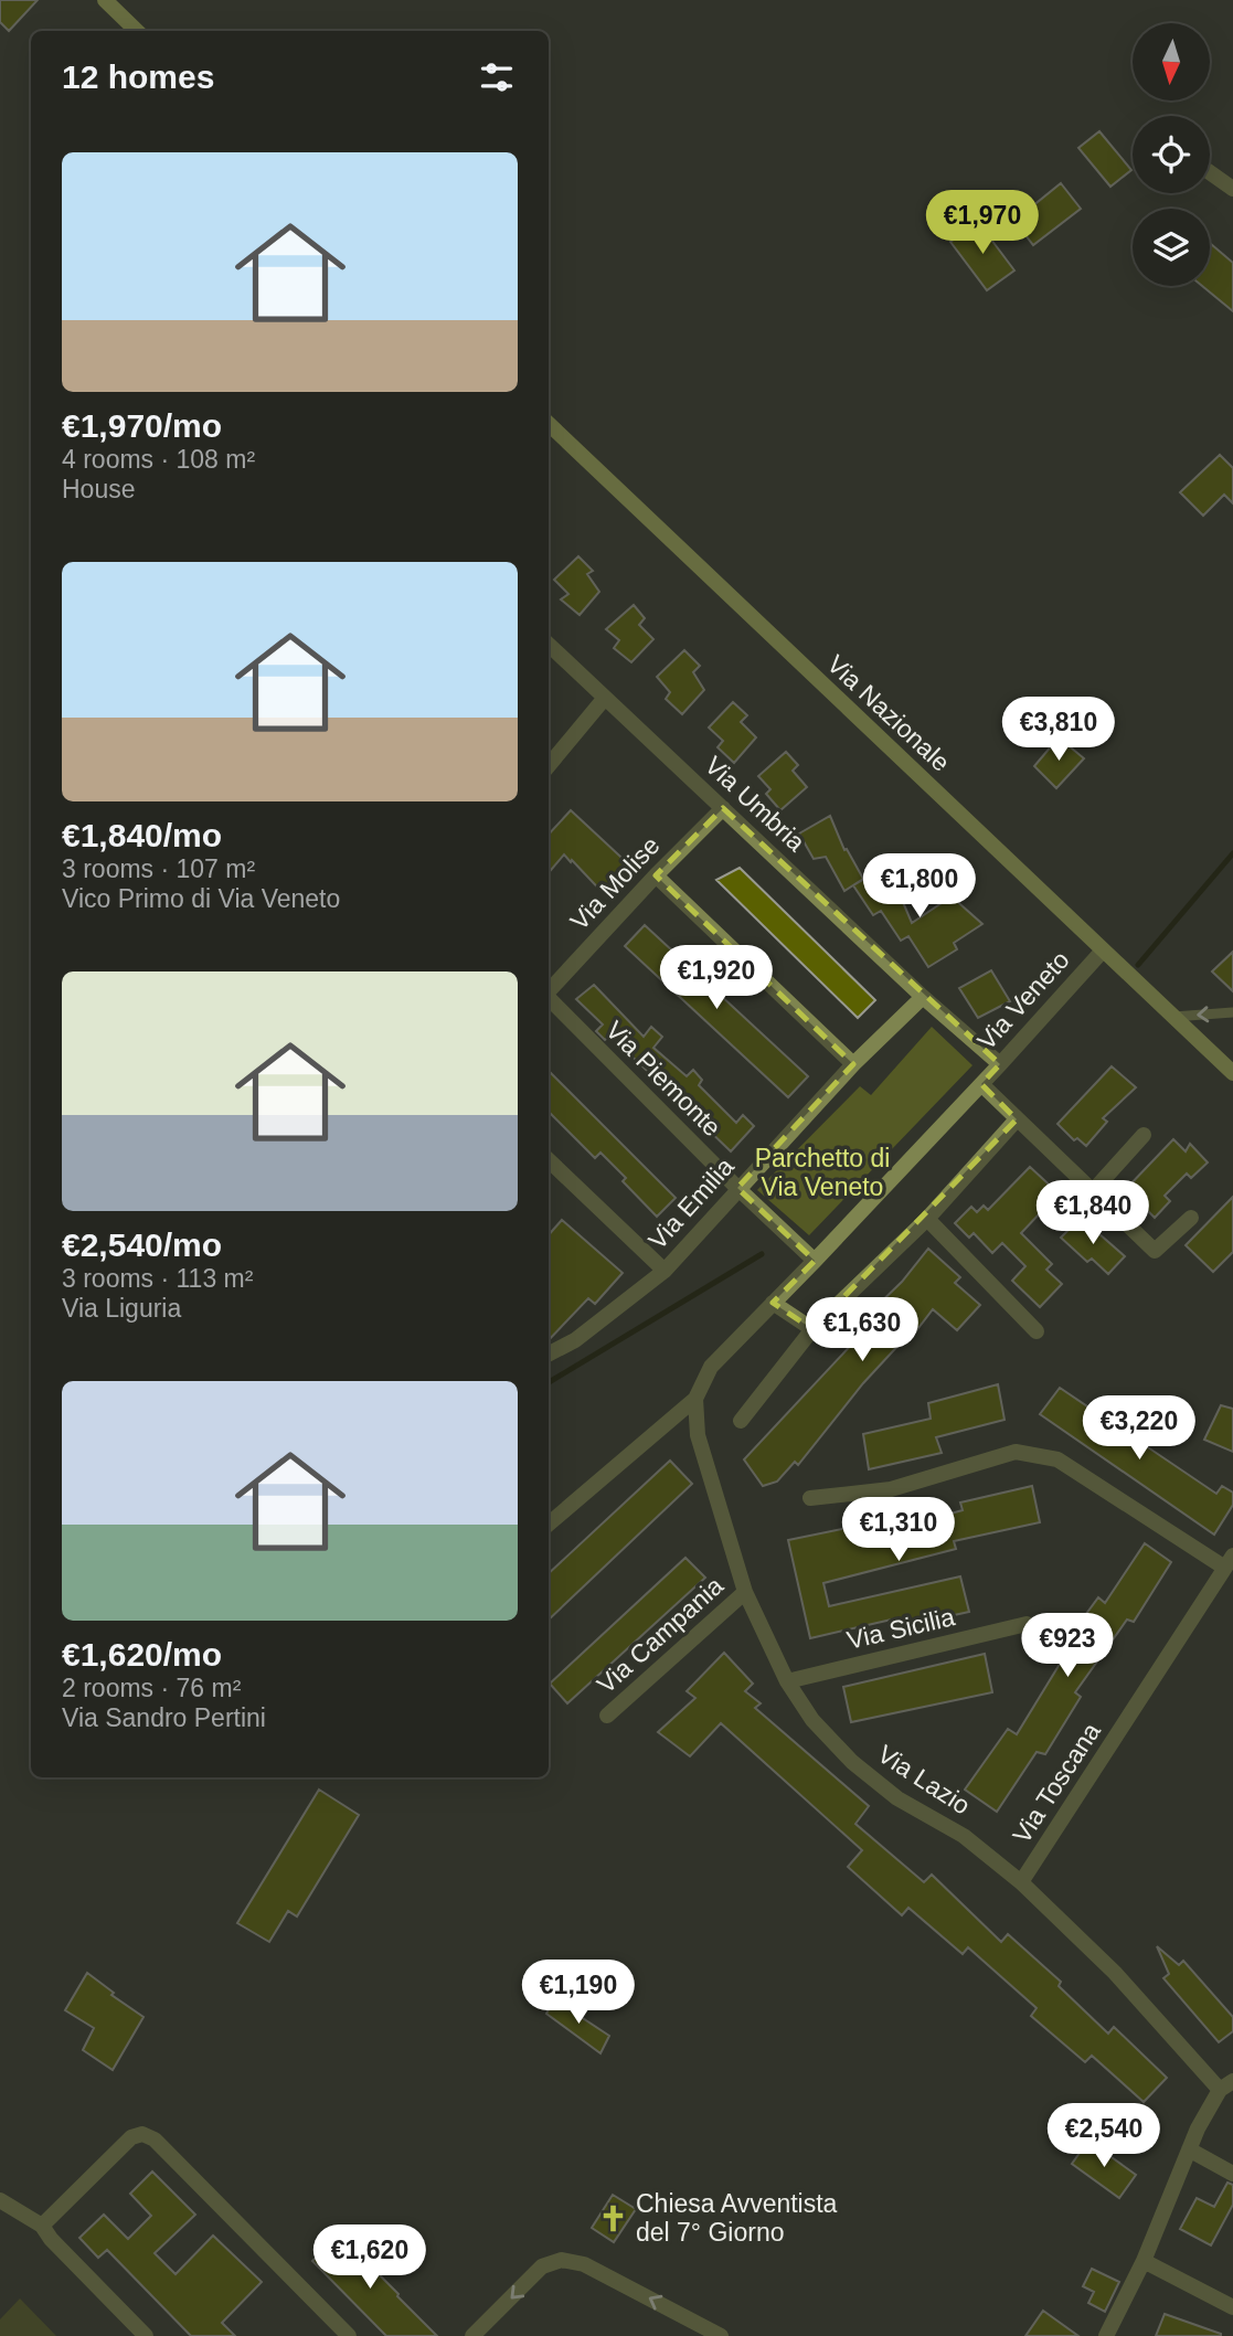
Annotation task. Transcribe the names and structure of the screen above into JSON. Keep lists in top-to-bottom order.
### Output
{
  "streets": {
    "main road": ["Via Nazionale"],
    "street": [
      "Via Umbria",
      "Via Molise",
      "Via Veneto",
      "Via Piemonte",
      "Via Emilia",
      "Via Sicilia",
      "Via Campania",
      "Via Lazio",
      "Via Toscana"
    ]
  },
  "crossings": [
    ["Via Nazionale", "Via Veneto"],
    ["Via Umbria", "Via Molise"],
    ["Via Umbria", "Via Veneto"],
    ["Via Umbria", "Via Emilia"],
    ["Via Veneto", "Via Piemonte"],
    ["Via Veneto", "Via Lazio"],
    ["Via Piemonte", "Via Emilia"],
    ["Via Sicilia", "Via Lazio"],
    ["Via Campania", "Via Lazio"],
    ["Via Lazio", "Via Toscana"]
  ],
  "parks": ["Parchetto di Via Veneto"],
  "places": {
    "church": ["Chiesa Avventista del 7° Giorno"]
  },
  "north": "bottom",
  "page": {
    "heading": "12 homes",
    "list": [
      {
        "name": "€1,970/mo",
        "note": "4 rooms · 108 m² · House"
      },
      {
        "name": "€1,840/mo",
        "note": "3 rooms · 107 m² · Vico Primo di Via Veneto"
      },
      {
        "name": "€2,540/mo",
        "note": "3 rooms · 113 m² · Via Liguria"
      },
      {
        "name": "€1,620/mo",
        "note": "2 rooms · 76 m² · Via Sandro Pertini"
      }
    ],
    "price": [
      "€1,970",
      "€3,810",
      "€1,800",
      "€1,920",
      "€1,840",
      "€1,630",
      "€3,220",
      "€1,310",
      "€923",
      "€1,190",
      "€2,540",
      "€1,620"
    ]
  }
}
